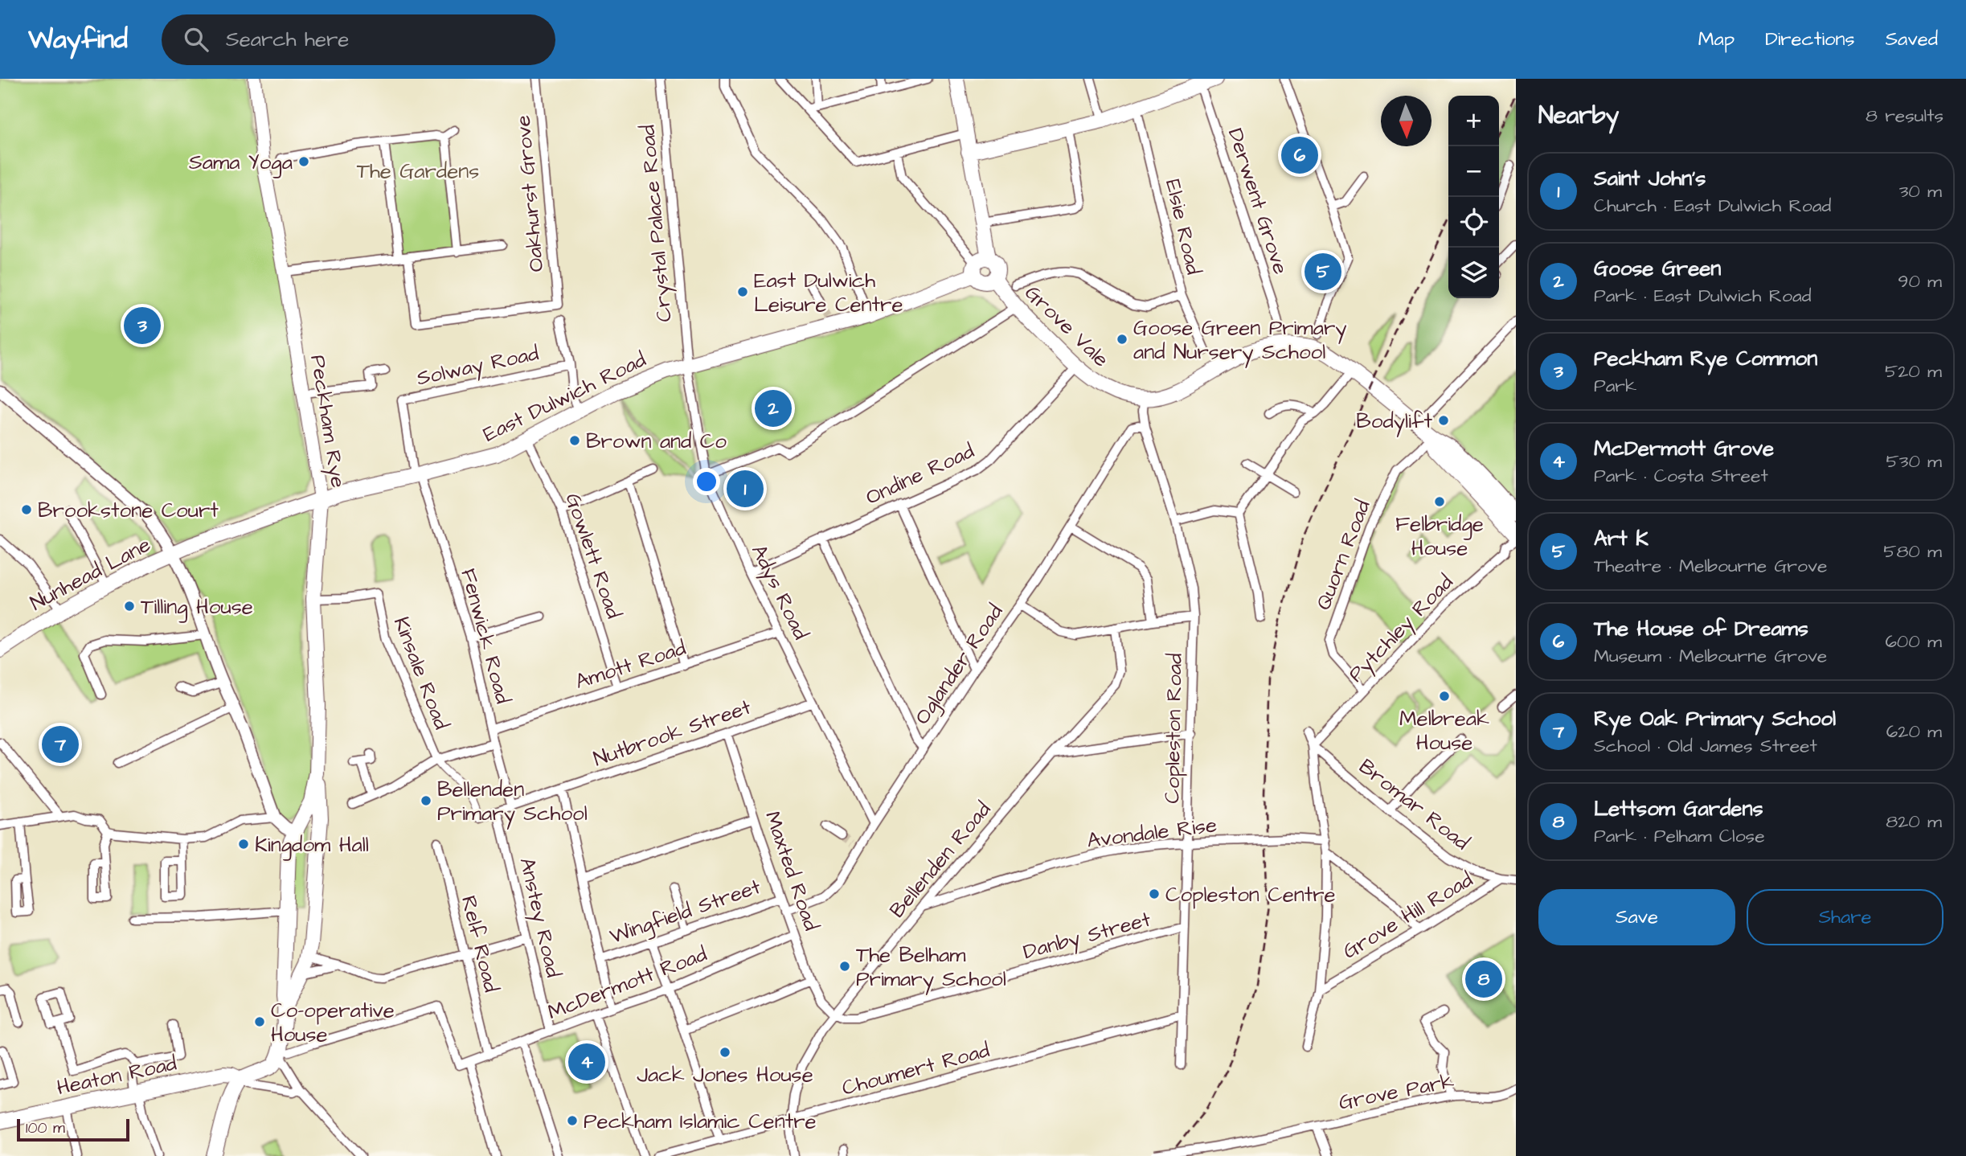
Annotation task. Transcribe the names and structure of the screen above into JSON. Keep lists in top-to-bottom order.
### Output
{
  "streets": {
    "main road": [
      "Grove Vale",
      "East Dulwich Road",
      "Peckham Rye",
      "Nunhead Lane",
      "Heaton Road"
    ],
    "street": [
      "Oakhurst Grove",
      "Derwent Grove",
      "Crystal Palace Road",
      "Elsie Road",
      "Solway Road",
      "Ondine Road",
      "Quorn Road",
      "Gowlett Road",
      "Adys Road",
      "Pytchley Road",
      "Fenwick Road",
      "Amott Road",
      "Oglander Road",
      "Kinsale Road",
      "Copleston Road",
      "Nutbrook Street",
      "Bromar Road",
      "Avondale Rise",
      "Bellenden Road",
      "Maxted Road",
      "Wingfield Street",
      "Grove Hill Road",
      "Anstey Road",
      "Danby Street",
      "Relf Road",
      "McDermott Road",
      "Choumert Road",
      "Grove Park"
    ]
  },
  "crossings": [
    ["Crystal Palace Road", "East Dulwich Road"],
    ["Crystal Palace Road", "Adys Road"],
    ["Grove Vale", "East Dulwich Road"],
    ["Grove Vale", "Ondine Road"],
    ["Grove Vale", "Quorn Road"],
    ["Grove Vale", "Copleston Road"],
    ["Solway Road", "East Dulwich Road"],
    ["Solway Road", "Fenwick Road"],
    ["East Dulwich Road", "Peckham Rye"],
    ["East Dulwich Road", "Gowlett Road"],
    ["East Dulwich Road", "Nunhead Lane"],
    ["East Dulwich Road", "Adys Road"],
    ["East Dulwich Road", "Fenwick Road"],
    ["Peckham Rye", "Kinsale Road"],
    ["Ondine Road", "Adys Road"],
    ["Quorn Road", "Pytchley Road"],
    ["Gowlett Road", "Amott Road"],
    ["Adys Road", "Amott Road"],
    ["Adys Road", "Oglander Road"],
    ["Adys Road", "Nutbrook Street"],
    ["Pytchley Road", "Bromar Road"],
    ["Fenwick Road", "Amott Road"],
    ["Fenwick Road", "Nutbrook Street"],
    ["Oglander Road", "Copleston Road"],
    ["Oglander Road", "Maxted Road"],
    ["Copleston Road", "Avondale Rise"],
    ["Copleston Road", "Danby Street"],
    ["Copleston Road", "Choumert Road"],
    ["Nutbrook Street", "Maxted Road"],
    ["Nutbrook Street", "Anstey Road"],
    ["Bromar Road", "Grove Hill Road"],
    ["Avondale Rise", "Bellenden Road"],
    ["Bellenden Road", "Maxted Road"],
    ["Bellenden Road", "Danby Street"],
    ["Bellenden Road", "Choumert Road"],
    ["Maxted Road", "Wingfield Street"],
    ["Maxted Road", "Danby Street"],
    ["Maxted Road", "McDermott Road"],
    ["Anstey Road", "McDermott Road"],
    ["Relf Road", "McDermott Road"]
  ],
  "parks": ["The Gardens"],
  "places": [
    "Sama Yoga",
    "East Dulwich Leisure Centre",
    "Goose Green Primary and Nursery School",
    "Bodylift",
    "Brown and Co",
    "Felbridge House",
    "Brookstone Court",
    "Tilling House",
    "Melbreak House",
    "Bellenden Primary School",
    "Kingdom Hall",
    "Copleston Centre",
    "The Belham Primary School",
    "Co-operative House",
    "Jack Jones House",
    "Peckham Islamic Centre"
  ],
  "scale_bar": "100 m",
  "north": "bottom",
  "page": {
    "header": "Wayfind",
    "search": "Search here",
    "nav": ["Map", "Directions", "Saved"],
    "heading": ["Nearby", "8 results"],
    "map_buttons": ["+", "−"],
    "pins": [
      "6",
      "5",
      "3",
      "2",
      "1",
      "7",
      "8",
      "4"
    ],
    "list": [
      {
        "mark": "1",
        "name": "Saint John's",
        "note": "Church · East Dulwich Road",
        "value": "30 m"
      },
      {
        "mark": "2",
        "name": "Goose Green",
        "note": "Park · East Dulwich Road",
        "value": "90 m"
      },
      {
        "mark": "3",
        "name": "Peckham Rye Common",
        "note": "Park",
        "value": "520 m"
      },
      {
        "mark": "4",
        "name": "McDermott Grove",
        "note": "Park · Costa Street",
        "value": "530 m"
      },
      {
        "mark": "5",
        "name": "Art K",
        "note": "Theatre · Melbourne Grove",
        "value": "580 m"
      },
      {
        "mark": "6",
        "name": "The House of Dreams",
        "note": "Museum · Melbourne Grove",
        "value": "600 m"
      },
      {
        "mark": "7",
        "name": "Rye Oak Primary School",
        "note": "School · Old James Street",
        "value": "620 m"
      },
      {
        "mark": "8",
        "name": "Lettsom Gardens",
        "note": "Park · Pelham Close",
        "value": "820 m"
      }
    ],
    "buttons": ["Save", "Share"],
    "scale": "100 m"
  }
}
